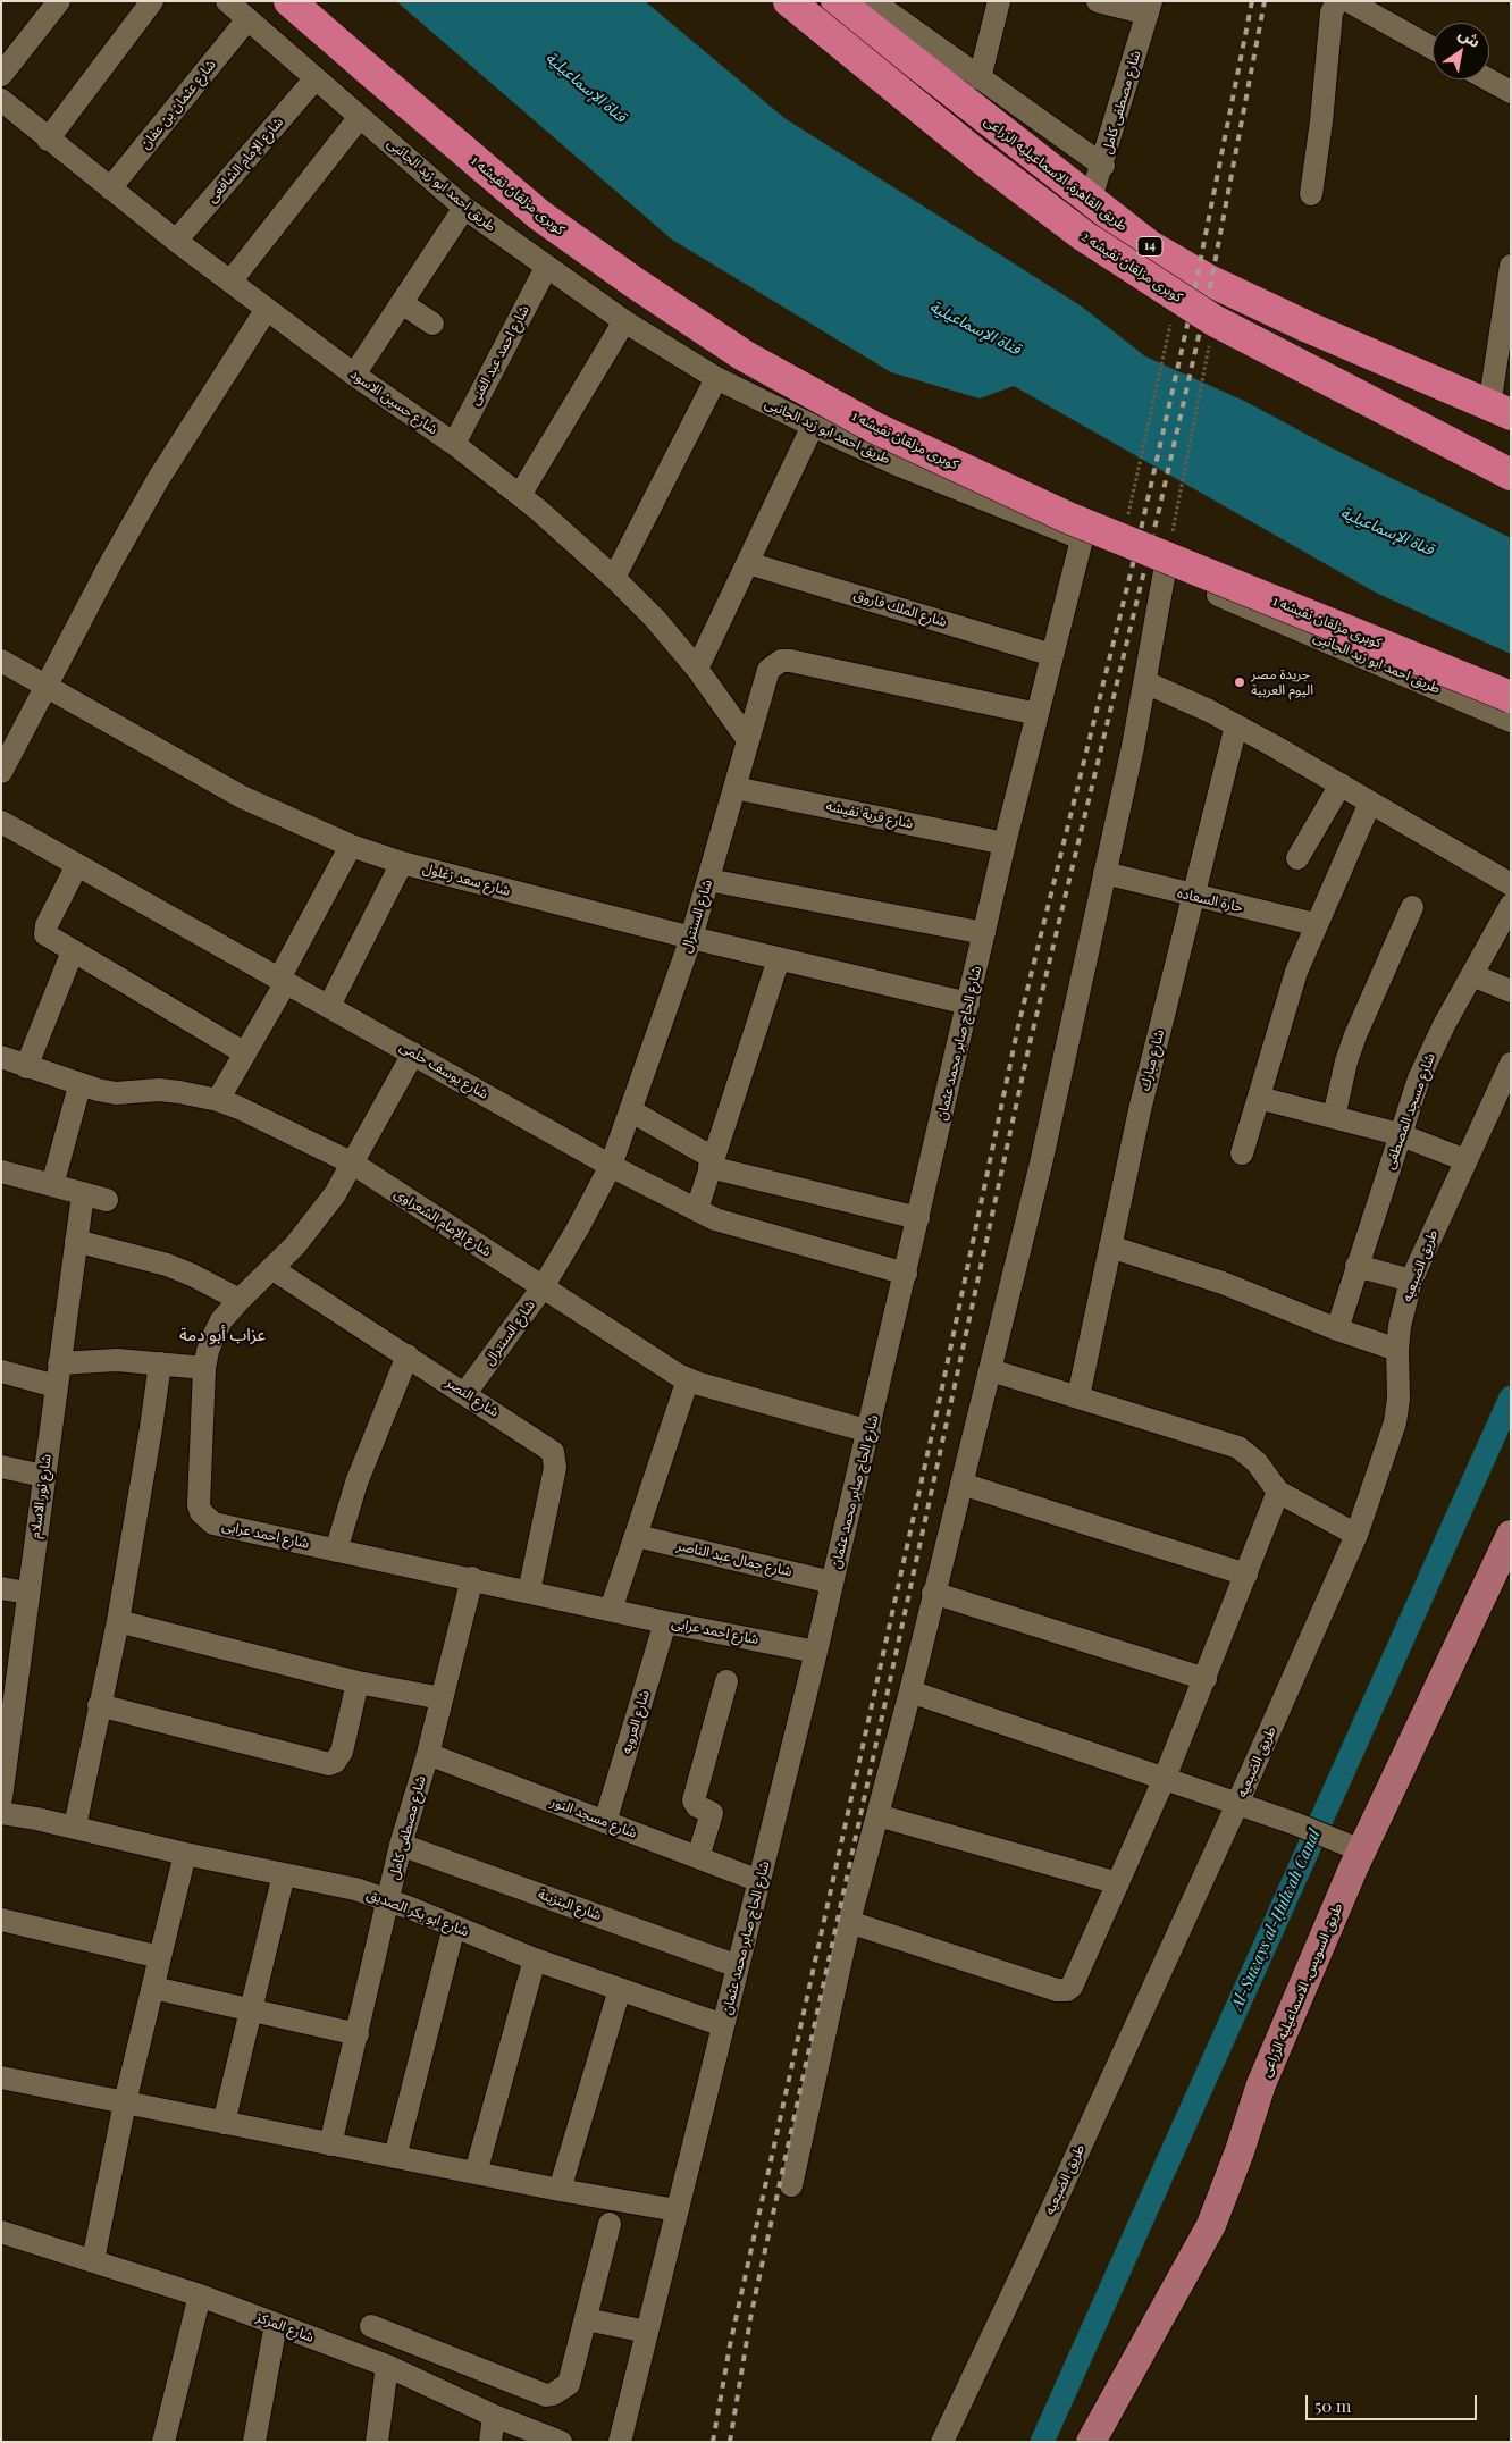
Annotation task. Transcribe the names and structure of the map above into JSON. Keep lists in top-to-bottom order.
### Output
{
  "streets": {
    "highway": [
      "طريق القاهرة, الاسماعيليه الزراعى",
      "كوبرى مزلقان نفيشه 1",
      "14",
      "كوبرى مزلقان نفيشه 2"
    ],
    "main road": ["طريق السويس, الاسماعيليه الزراعى"],
    "street": [
      "شارع مصطفى كامل",
      "شارع عثمان بن عفان",
      "شارع الإمام الشافعى",
      "طريق احمد ابو زيد الجانبى",
      "شارع احمد عبد الغنى",
      "شارع حسين الاسود",
      "شارع الملك فاروق",
      "شارع قرية نفيشه",
      "شارع سعد زغلول",
      "حارة السعاده",
      "شارع السنترال",
      "شارع الحاج صابر محمد عثمان",
      "شارع مبارك",
      "شارع يوسف حلمى",
      "شارع مسجد المصطفى",
      "شارع الإمام الشعراوى",
      "طريق الضبعيه",
      "شارع النصر",
      "شارع نور الاسلام",
      "شارع احمد عرابى",
      "شارع جمال عبد الناصر",
      "شارع العروبه",
      "شارع مسجد النور",
      "شارع البنزينة",
      "شارع ابو بكر الصديق",
      "شارع المركز"
    ]
  },
  "crossings": [
    ["شارع مصطفى كامل", "طريق القاهرة, الاسماعيليه الزراعى"],
    ["شارع مصطفى كامل", "شارع احمد عرابى"],
    ["شارع مصطفى كامل", "شارع مسجد النور"],
    ["شارع مصطفى كامل", "شارع البنزينة"],
    ["شارع مصطفى كامل", "شارع ابو بكر الصديق"],
    ["شارع عثمان بن عفان", "طريق احمد ابو زيد الجانبى"],
    ["شارع عثمان بن عفان", "شارع حسين الاسود"],
    ["شارع الإمام الشافعى", "طريق احمد ابو زيد الجانبى"],
    ["شارع الإمام الشافعى", "شارع حسين الاسود"],
    ["طريق احمد ابو زيد الجانبى", "شارع احمد عبد الغنى"],
    ["طريق احمد ابو زيد الجانبى", "شارع الحاج صابر محمد عثمان"],
    ["شارع احمد عبد الغنى", "شارع حسين الاسود"],
    ["شارع حسين الاسود", "شارع السنترال"],
    ["شارع الملك فاروق", "شارع الحاج صابر محمد عثمان"],
    ["شارع قرية نفيشه", "شارع السنترال"],
    ["شارع قرية نفيشه", "شارع الحاج صابر محمد عثمان"],
    ["شارع سعد زغلول", "شارع السنترال"],
    ["شارع سعد زغلول", "شارع الحاج صابر محمد عثمان"],
    ["حارة السعاده", "شارع مبارك"],
    ["شارع السنترال", "شارع الحاج صابر محمد عثمان"],
    ["شارع السنترال", "شارع يوسف حلمى"],
    ["شارع السنترال", "شارع الإمام الشعراوى"],
    ["شارع السنترال", "شارع النصر"],
    ["شارع الحاج صابر محمد عثمان", "شارع يوسف حلمى"],
    ["شارع الحاج صابر محمد عثمان", "شارع الإمام الشعراوى"],
    ["شارع الحاج صابر محمد عثمان", "شارع احمد عرابى"],
    ["شارع الحاج صابر محمد عثمان", "شارع جمال عبد الناصر"],
    ["شارع الحاج صابر محمد عثمان", "شارع مسجد النور"],
    ["شارع الحاج صابر محمد عثمان", "شارع البنزينة"],
    ["شارع الحاج صابر محمد عثمان", "شارع ابو بكر الصديق"],
    ["شارع يوسف حلمى", "شارع احمد عرابى"],
    ["شارع الإمام الشعراوى", "شارع احمد عرابى"],
    ["شارع النصر", "شارع احمد عرابى"],
    ["شارع احمد عرابى", "شارع العروبه"],
    ["شارع العروبه", "شارع مسجد النور"]
  ],
  "districts": ["عزاب أبو دمة"],
  "water": ["قناة الإسماعيلية", "Al-Suways al-Ḥulwah Canal"],
  "places": ["جريدة مصر اليوم العربية"],
  "scale_bar": "50 m",
  "north": "top right"
}
